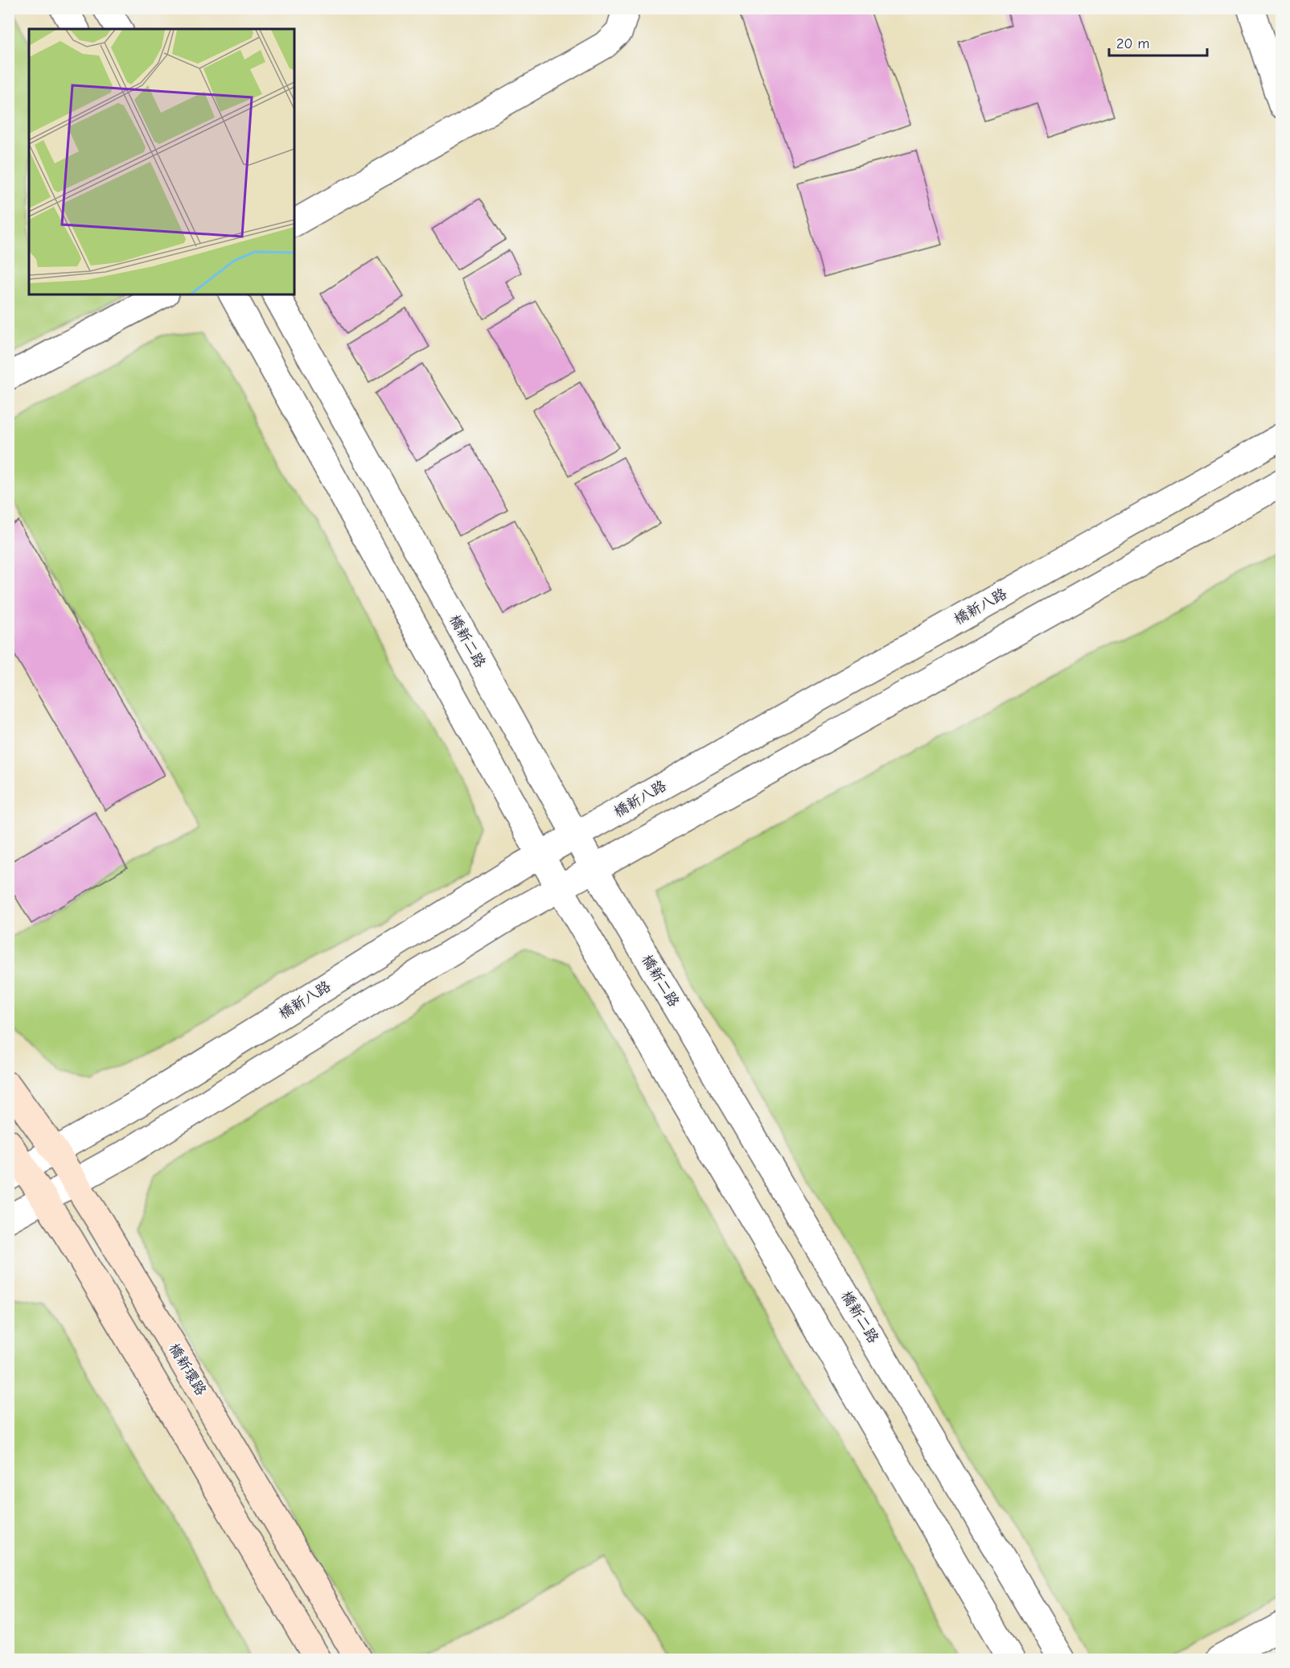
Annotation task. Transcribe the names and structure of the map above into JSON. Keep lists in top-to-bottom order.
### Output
{
  "streets": {
    "street": ["橋新八路", "橋新二路", "橋新環路"]
  },
  "crossings": [
    ["橋新八路", "橋新二路"],
    ["橋新八路", "橋新環路"]
  ],
  "scale_bar": "20 m"
}
